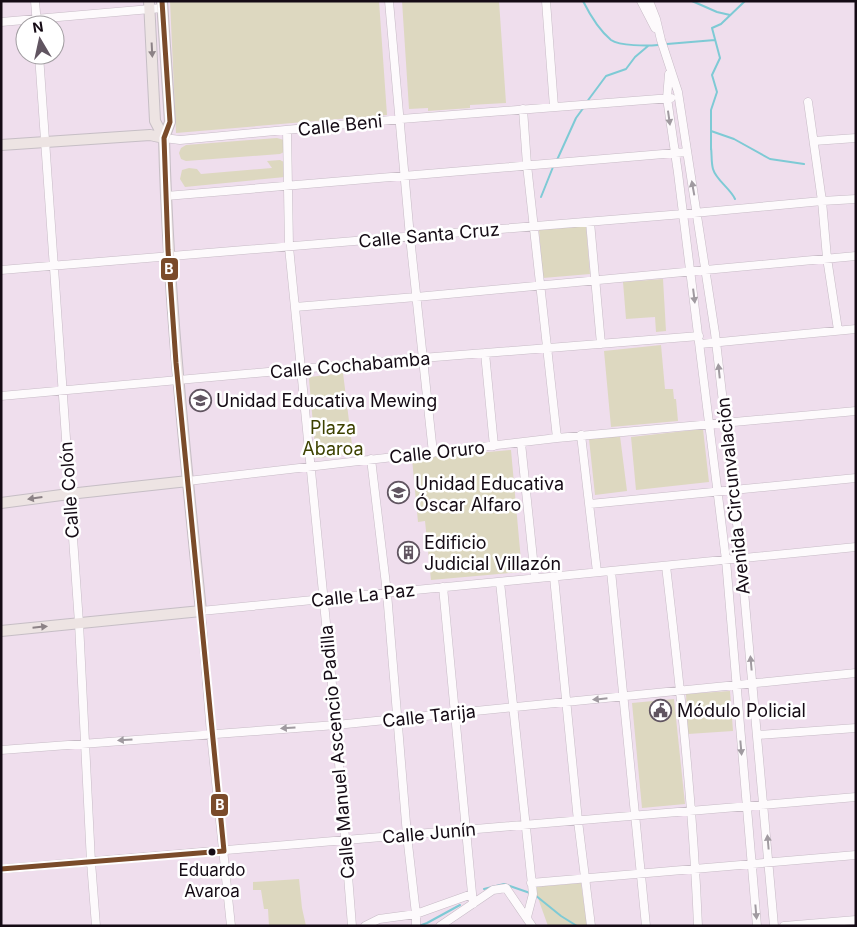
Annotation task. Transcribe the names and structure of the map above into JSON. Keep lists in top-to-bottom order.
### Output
{
  "streets": {
    "main road": ["Calle Beni", "Calle Oruro", "Calle La Paz"],
    "street": [
      "Calle Santa Cruz",
      "Calle Cochabamba",
      "Calle Colón",
      "Avenida Circunvalación",
      "Calle Tarija",
      "Calle Manuel Ascencio Padilla",
      "Calle Junín"
    ]
  },
  "crossings": [
    ["Calle Beni", "Calle Colón"],
    ["Calle Beni", "Avenida Circunvalación"],
    ["Calle Beni", "Calle Manuel Ascencio Padilla"],
    ["Calle Santa Cruz", "Calle Colón"],
    ["Calle Santa Cruz", "Avenida Circunvalación"],
    ["Calle Santa Cruz", "Calle Manuel Ascencio Padilla"],
    ["Calle Cochabamba", "Calle Colón"],
    ["Calle Cochabamba", "Avenida Circunvalación"],
    ["Calle Cochabamba", "Calle Manuel Ascencio Padilla"],
    ["Calle Oruro", "Calle Colón"],
    ["Calle Oruro", "Avenida Circunvalación"],
    ["Calle Oruro", "Calle Manuel Ascencio Padilla"],
    ["Calle Colón", "Calle La Paz"],
    ["Calle Colón", "Calle Tarija"],
    ["Calle Colón", "Calle Junín"],
    ["Avenida Circunvalación", "Calle La Paz"],
    ["Avenida Circunvalación", "Calle Tarija"],
    ["Avenida Circunvalación", "Calle Junín"],
    ["Calle La Paz", "Calle Manuel Ascencio Padilla"],
    ["Calle Tarija", "Calle Manuel Ascencio Padilla"],
    ["Calle Manuel Ascencio Padilla", "Calle Junín"]
  ],
  "one_way": ["Calle Tarija"],
  "parks": ["Plaza Abaroa"],
  "places": {
    "school or university": ["Unidad Educativa Mewing", "Unidad Educativa Óscar Alfaro"],
    "building": ["Edificio Judicial Villazón"],
    "public building": ["Módulo Policial"],
    "other": ["Eduardo Avaroa"]
  },
  "lines": ["transit line B"],
  "north": "top"
}
